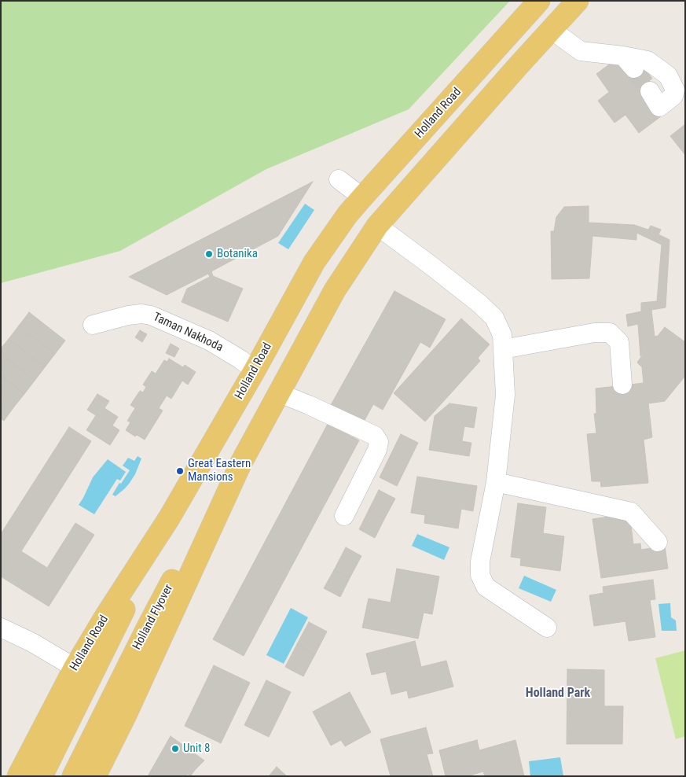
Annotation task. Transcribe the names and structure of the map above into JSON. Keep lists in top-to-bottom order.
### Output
{
  "streets": {
    "main road": ["Holland Road", "Holland Flyover"],
    "street": ["Taman Nakhoda"]
  },
  "crossings": [
    ["Holland Road", "Taman Nakhoda"]
  ],
  "districts": ["Holland Park"],
  "places": ["Botanika", "Great Eastern Mansions", "Unit 8"]
}
